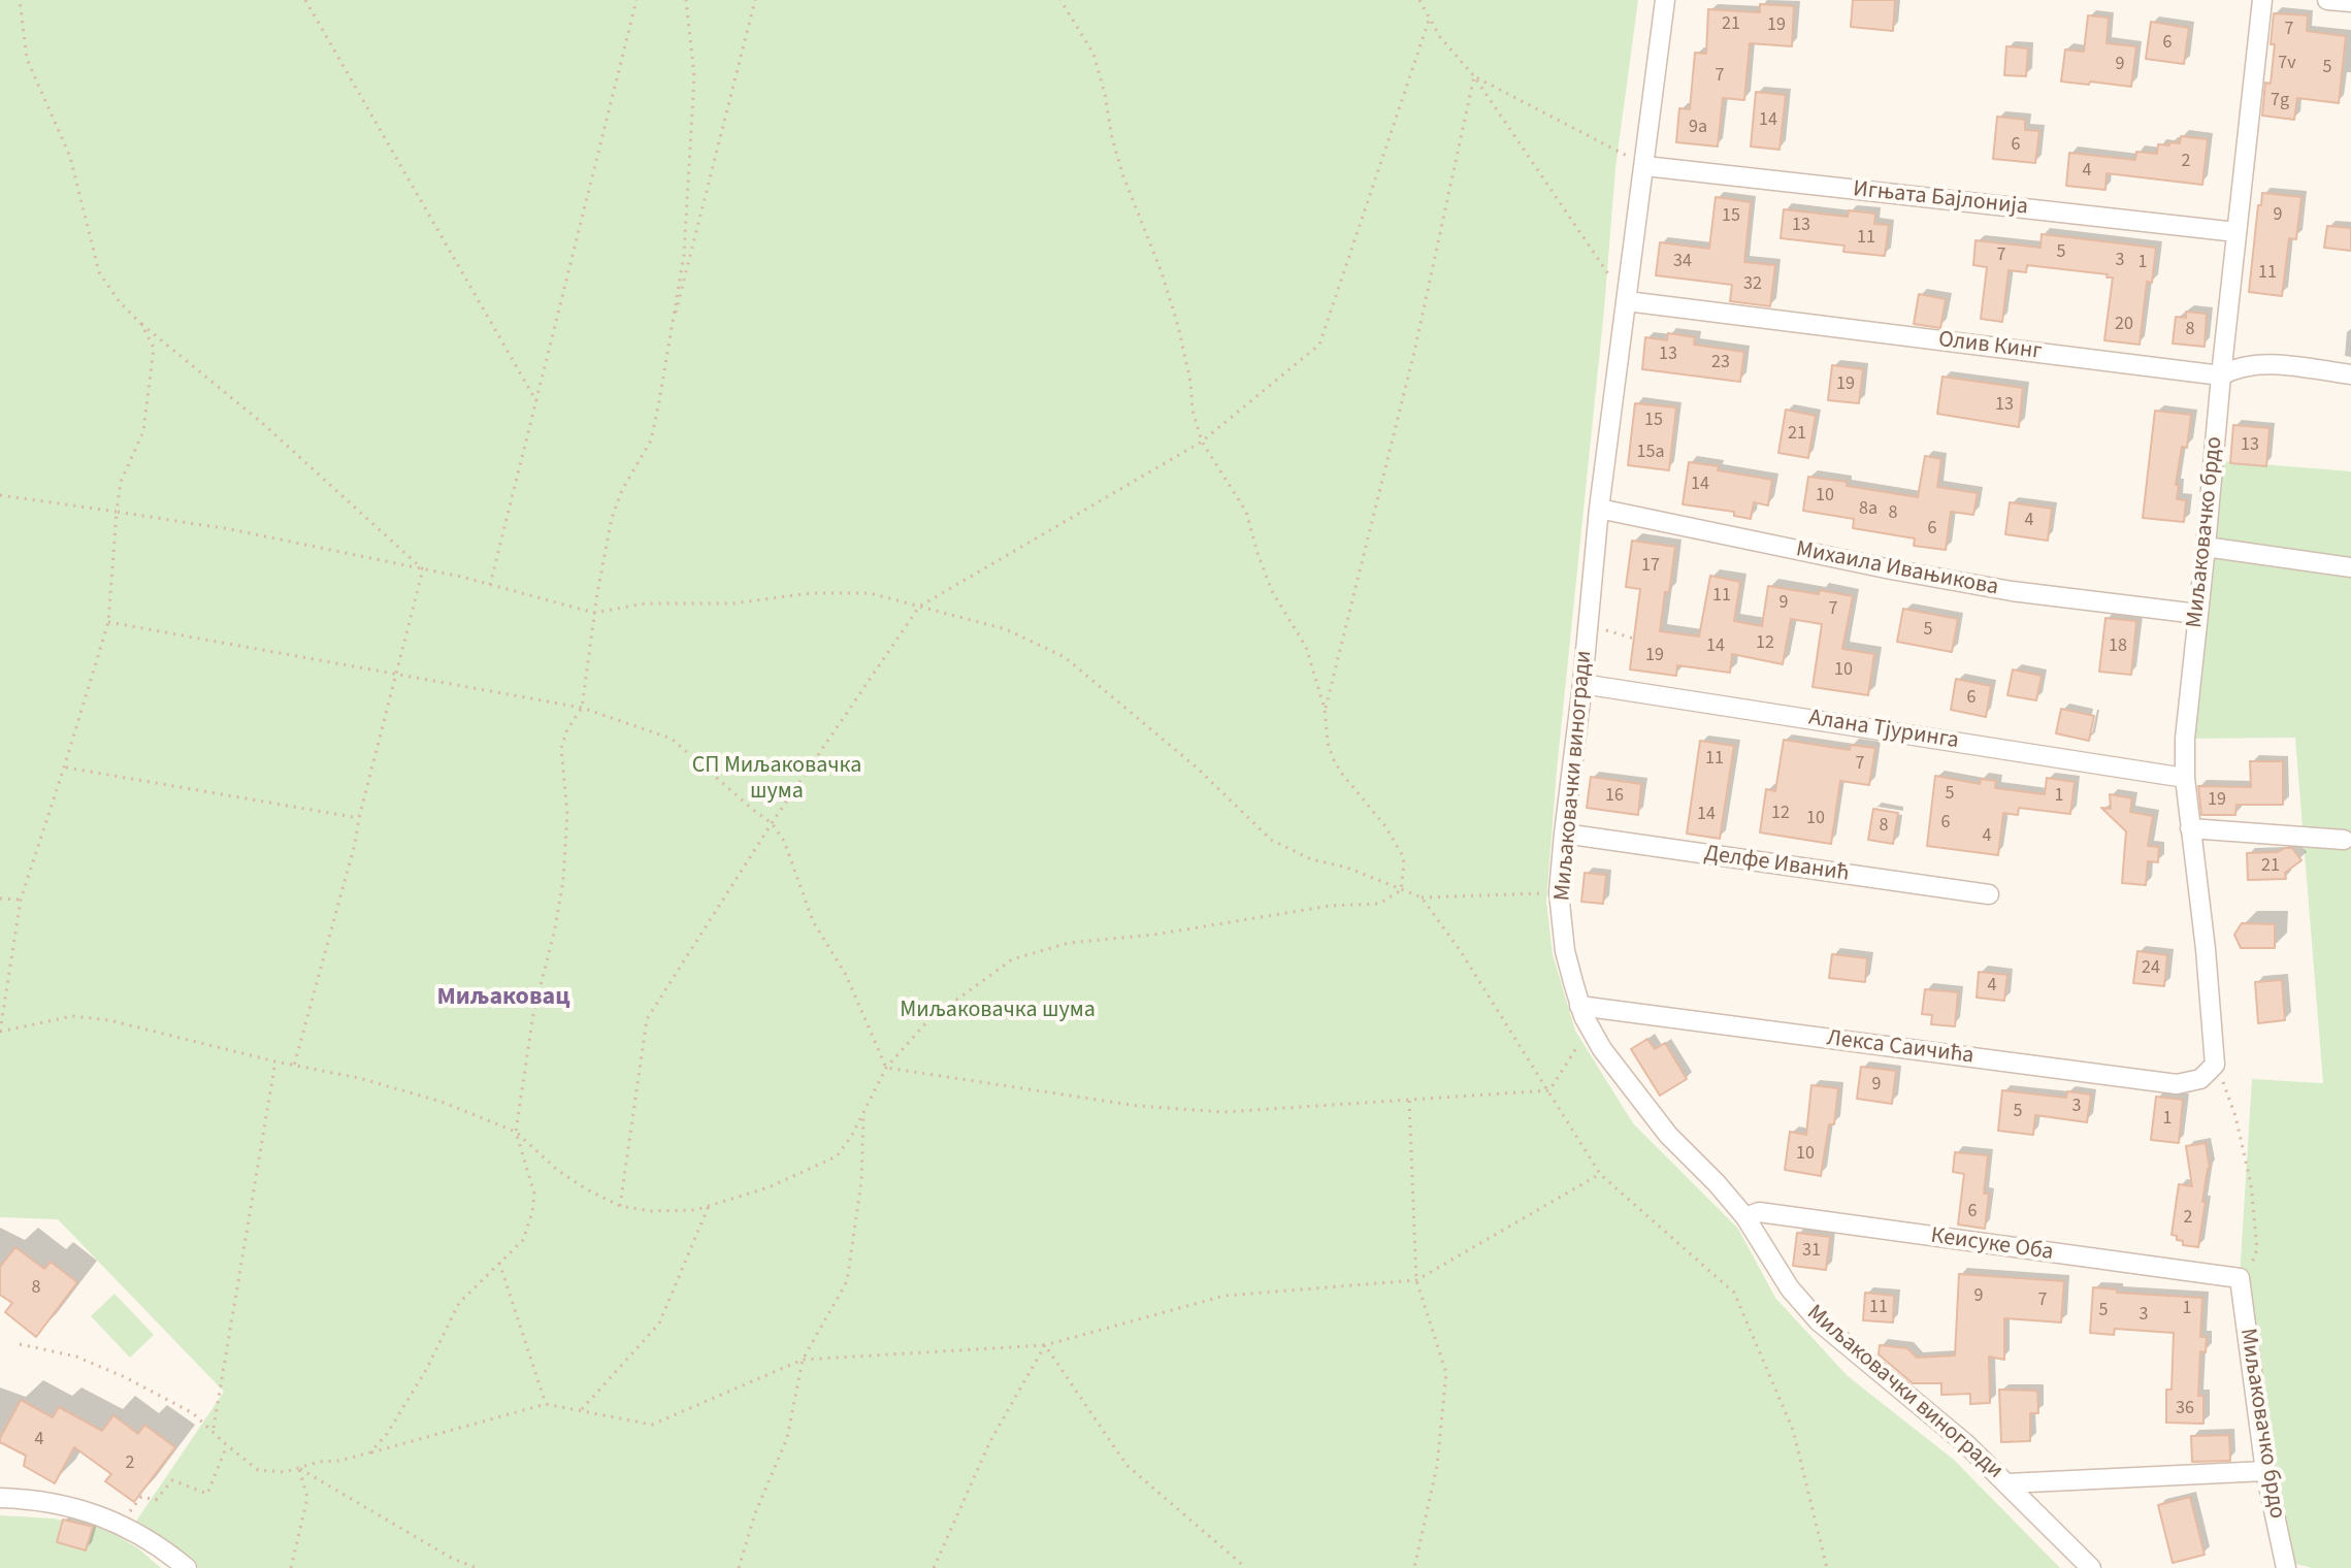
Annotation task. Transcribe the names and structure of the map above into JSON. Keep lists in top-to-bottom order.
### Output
{
  "streets": {
    "street": [
      "Игњата Бајлонија",
      "Олив Кинг",
      "Миљаковачко брдо",
      "Михаила Ивањикова",
      "Алана Тјуринга",
      "Миљаковачки виногради",
      "Делфе Иванић",
      "Лекса Саичића",
      "Кеисуке Оба"
    ]
  },
  "crossings": [
    ["Игњата Бајлонија", "Миљаковачко брдо"],
    ["Игњата Бајлонија", "Миљаковачки виногради"],
    ["Олив Кинг", "Миљаковачко брдо"],
    ["Олив Кинг", "Миљаковачки виногради"],
    ["Миљаковачко брдо", "Михаила Ивањикова"],
    ["Миљаковачко брдо", "Алана Тјуринга"],
    ["Миљаковачко брдо", "Миљаковачки виногради"],
    ["Миљаковачко брдо", "Лекса Саичића"],
    ["Миљаковачко брдо", "Кеисуке Оба"],
    ["Михаила Ивањикова", "Миљаковачки виногради"],
    ["Алана Тјуринга", "Миљаковачки виногради"],
    ["Миљаковачки виногради", "Делфе Иванић"],
    ["Миљаковачки виногради", "Лекса Саичића"],
    ["Миљаковачки виногради", "Кеисуке Оба"]
  ],
  "districts": ["Миљаковац"],
  "parks": ["СП Миљаковачка шума", "Миљаковачка шума"],
  "house_numbers": [
    "21",
    "19",
    "7",
    "6",
    "7v",
    "9",
    "5",
    "7",
    "7g",
    "14",
    "9a",
    "6",
    "2",
    "4",
    "9",
    "15",
    "13",
    "11",
    "5",
    "7",
    "3",
    "34",
    "1",
    "11",
    "32",
    "20",
    "8",
    "13",
    "23",
    "19",
    "13",
    "15",
    "21",
    "13",
    "15a",
    "14",
    "10",
    "8a",
    "8",
    "4",
    "6",
    "17",
    "11",
    "9",
    "7",
    "5",
    "12",
    "14",
    "18",
    "19",
    "10",
    "6",
    "11",
    "7",
    "5",
    "16",
    "1",
    "19",
    "12",
    "14",
    "10",
    "6",
    "8",
    "4",
    "21",
    "24",
    "4",
    "9",
    "3",
    "5",
    "1",
    "10",
    "6",
    "2",
    "31",
    "8",
    "9",
    "7",
    "11",
    "1",
    "5",
    "3",
    "36",
    "4",
    "2"
  ]
}
